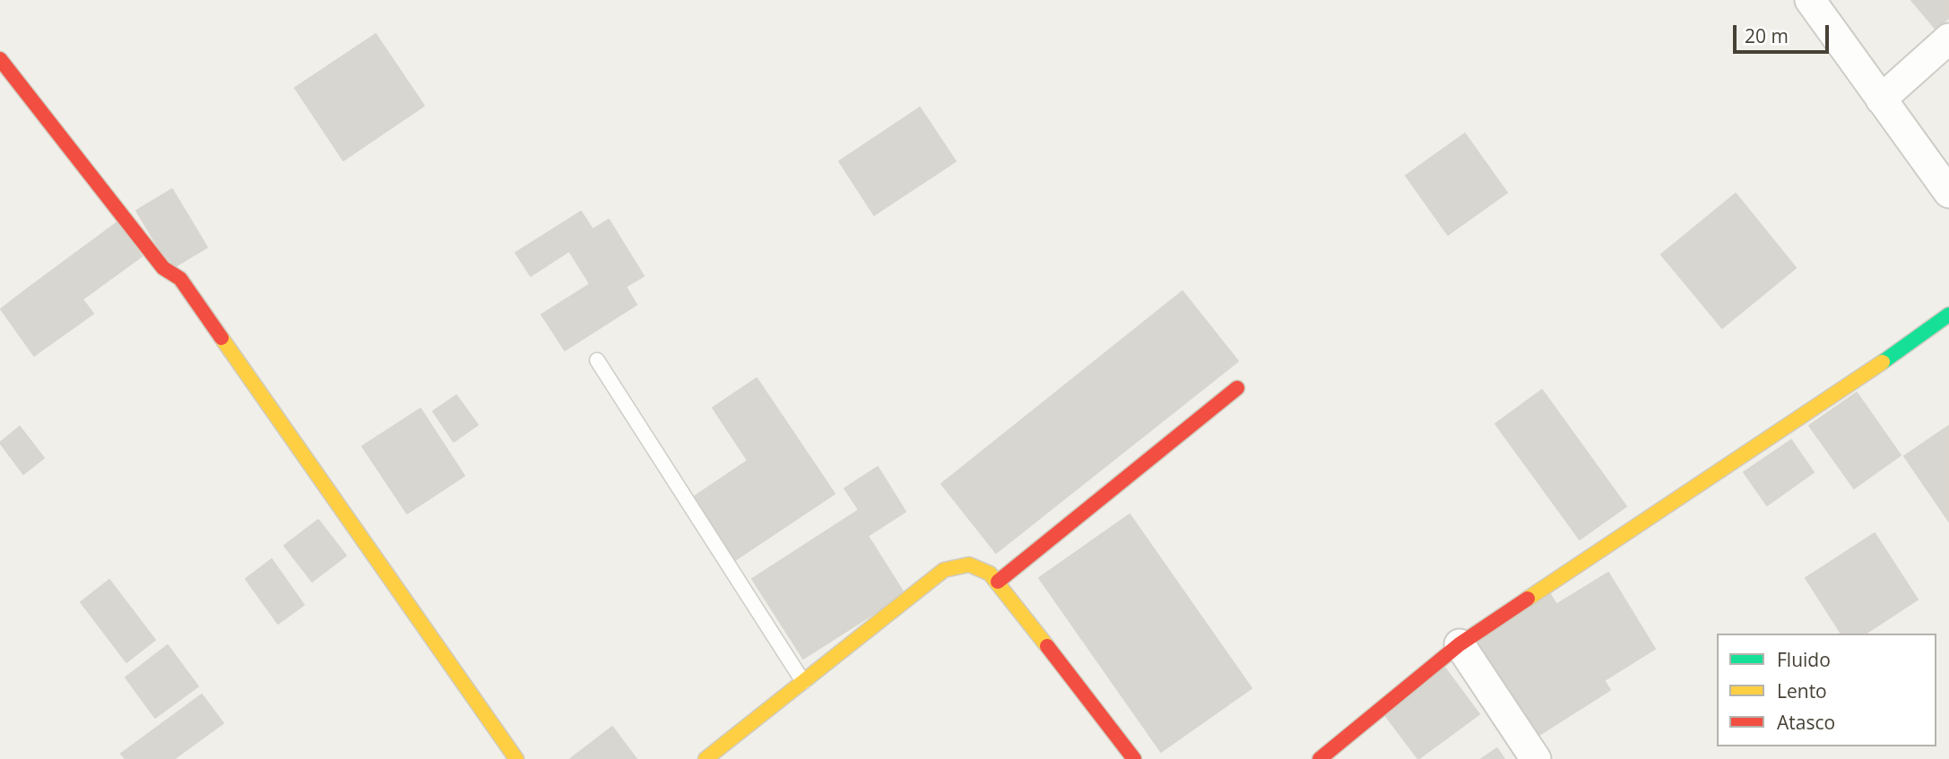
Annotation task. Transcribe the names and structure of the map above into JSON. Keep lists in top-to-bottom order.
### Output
{
  "legend": ["Fluido", "Lento", "Atasco"],
  "scale_bar": "20 m"
}
